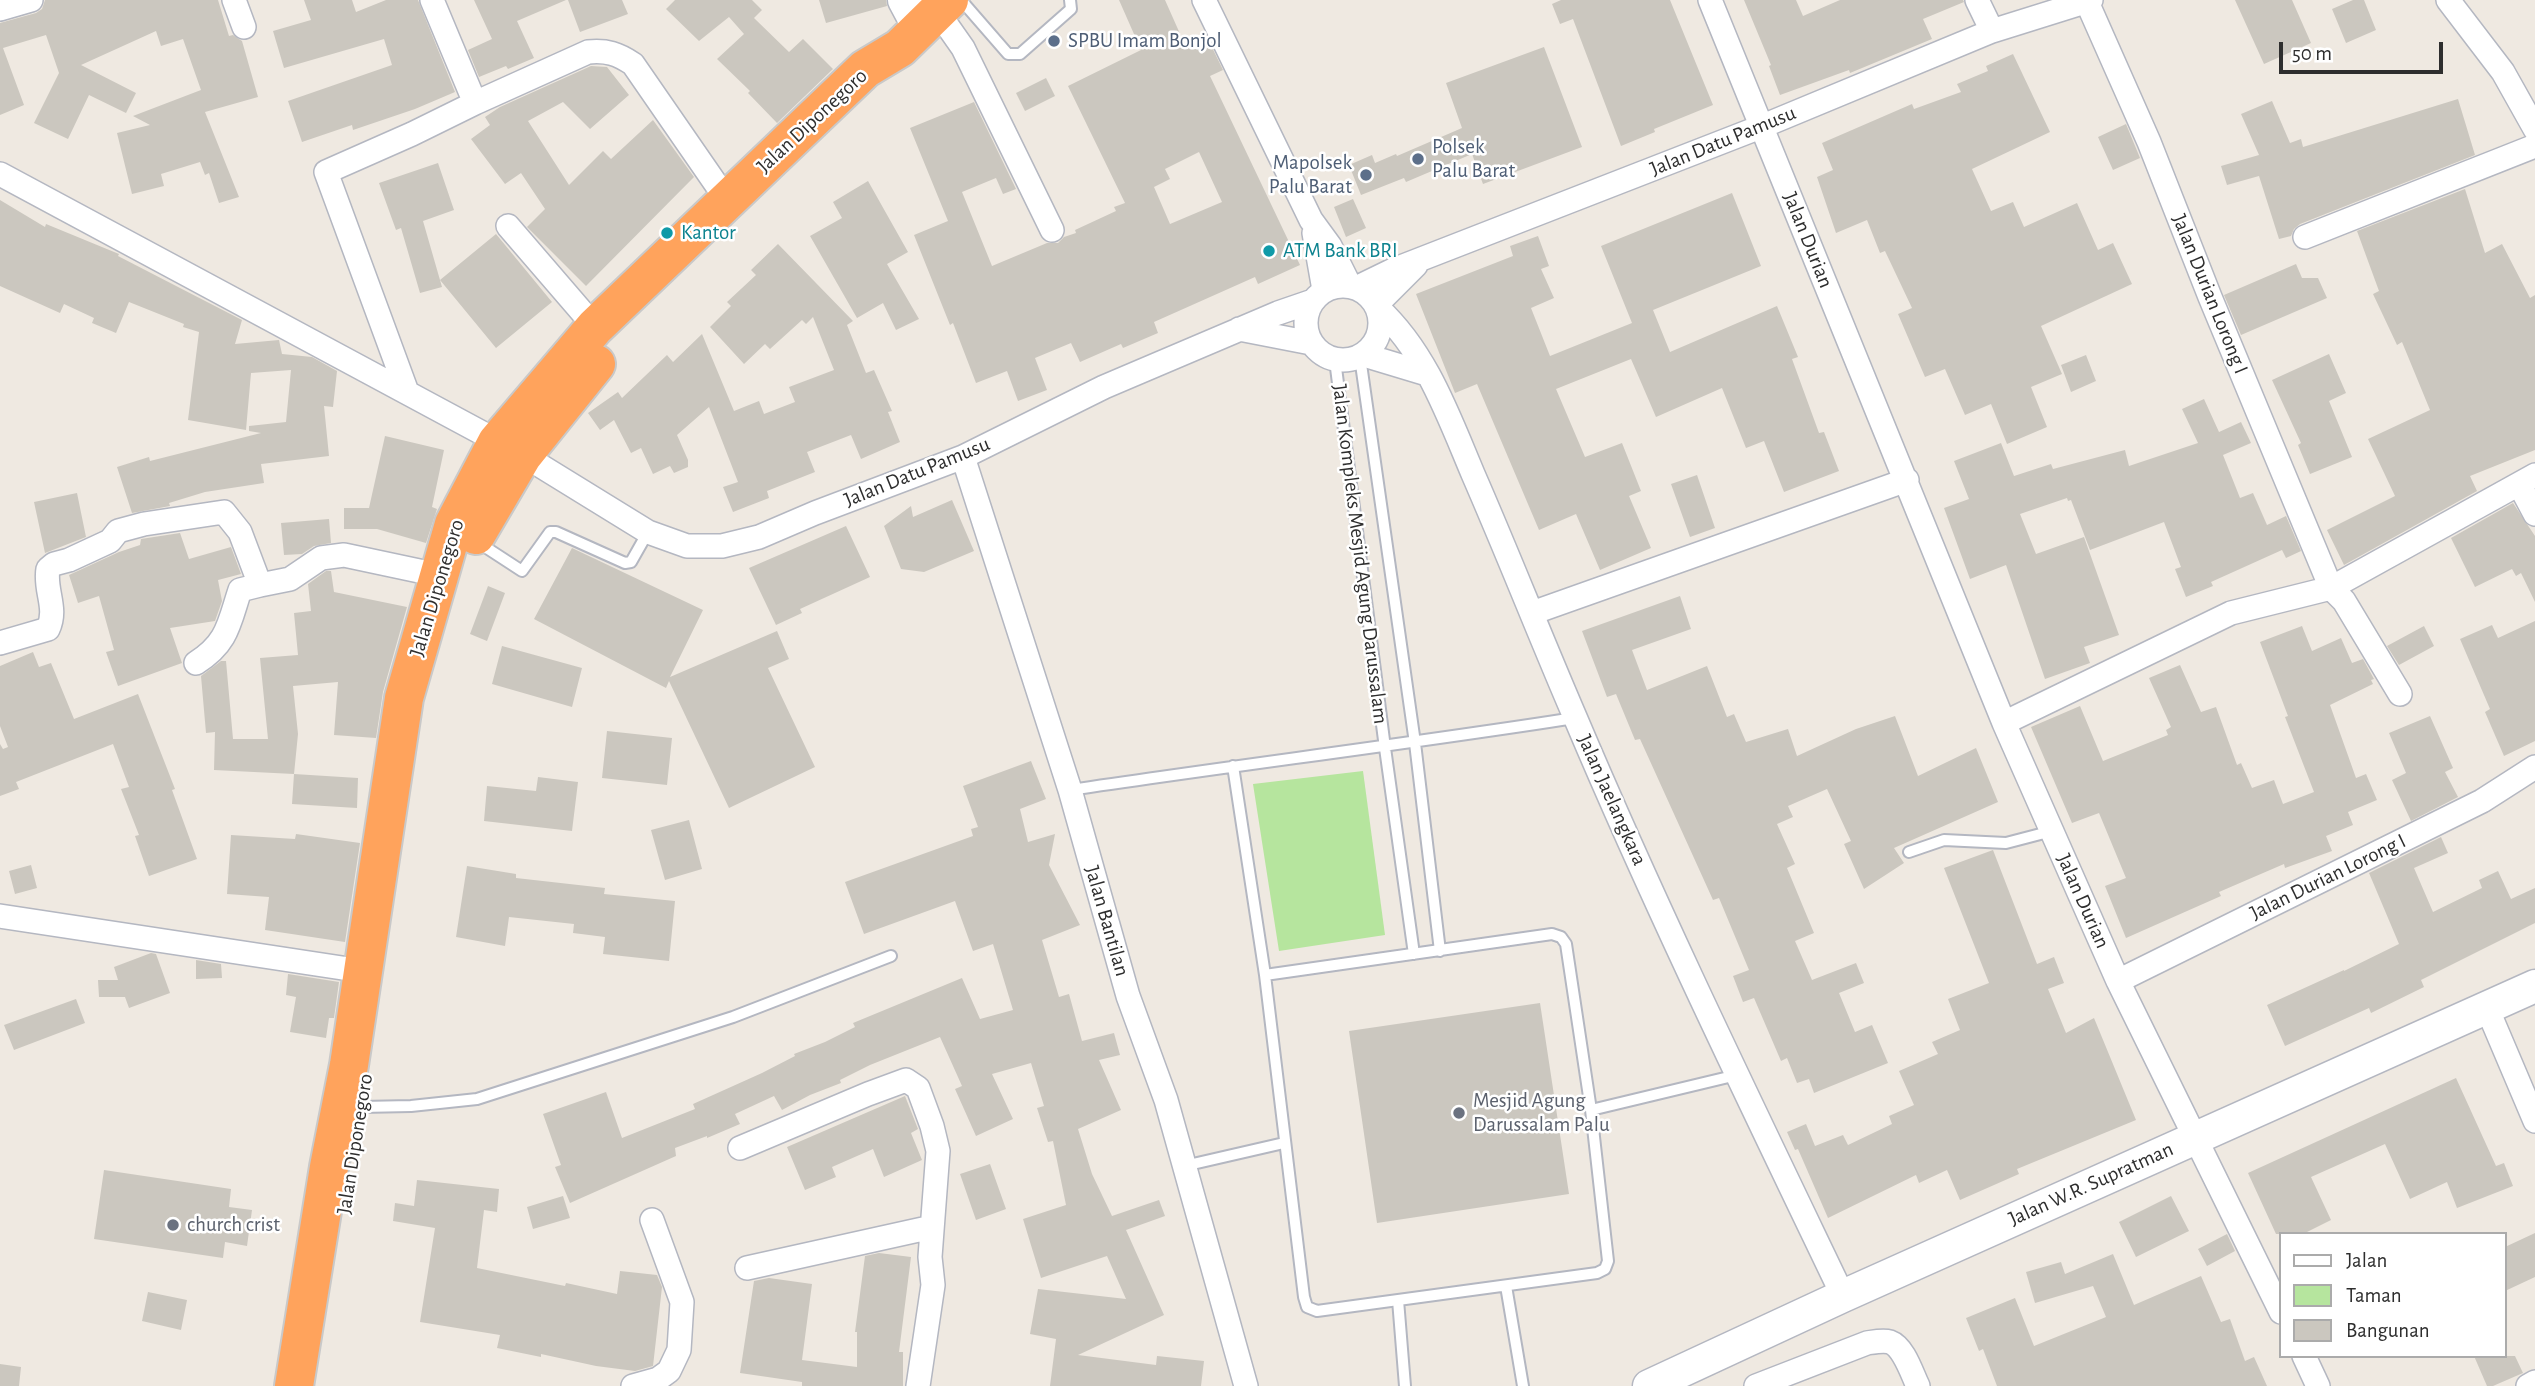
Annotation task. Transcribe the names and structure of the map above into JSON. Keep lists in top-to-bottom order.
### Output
{
  "streets": {
    "highway": ["Jalan Diponegoro"],
    "street": [
      "Jalan Datu Pamusu",
      "Jalan Durian",
      "Jalan Durian Lorong I",
      "Jalan Jaelangkara",
      "Jalan Bantilan",
      "Jalan W.R. Supratman"
    ],
    "lane": ["Jalan Kompleks Mesjid Agung Darussalam"]
  },
  "crossings": [
    ["Jalan Diponegoro", "Jalan Datu Pamusu"],
    ["Jalan Datu Pamusu", "Jalan Durian"],
    ["Jalan Datu Pamusu", "Jalan Durian Lorong I"],
    ["Jalan Datu Pamusu", "Jalan Kompleks Mesjid Agung Darussalam"],
    ["Jalan Datu Pamusu", "Jalan Jaelangkara"],
    ["Jalan Datu Pamusu", "Jalan Bantilan"],
    ["Jalan Durian", "Jalan Durian Lorong I"],
    ["Jalan Durian", "Jalan W.R. Supratman"],
    ["Jalan Kompleks Mesjid Agung Darussalam", "Jalan Jaelangkara"],
    ["Jalan Kompleks Mesjid Agung Darussalam", "Jalan Bantilan"],
    ["Jalan Jaelangkara", "Jalan W.R. Supratman"]
  ],
  "places": [
    "SPBU Imam Bonjol",
    "Polsek Palu Barat",
    "Mapolsek Palu Barat",
    "Kantor",
    "ATM Bank BRI",
    "Mesjid Agung Darussalam Palu",
    "church crist"
  ],
  "legend": ["Jalan", "Taman", "Bangunan"],
  "scale_bar": "50 m"
}
